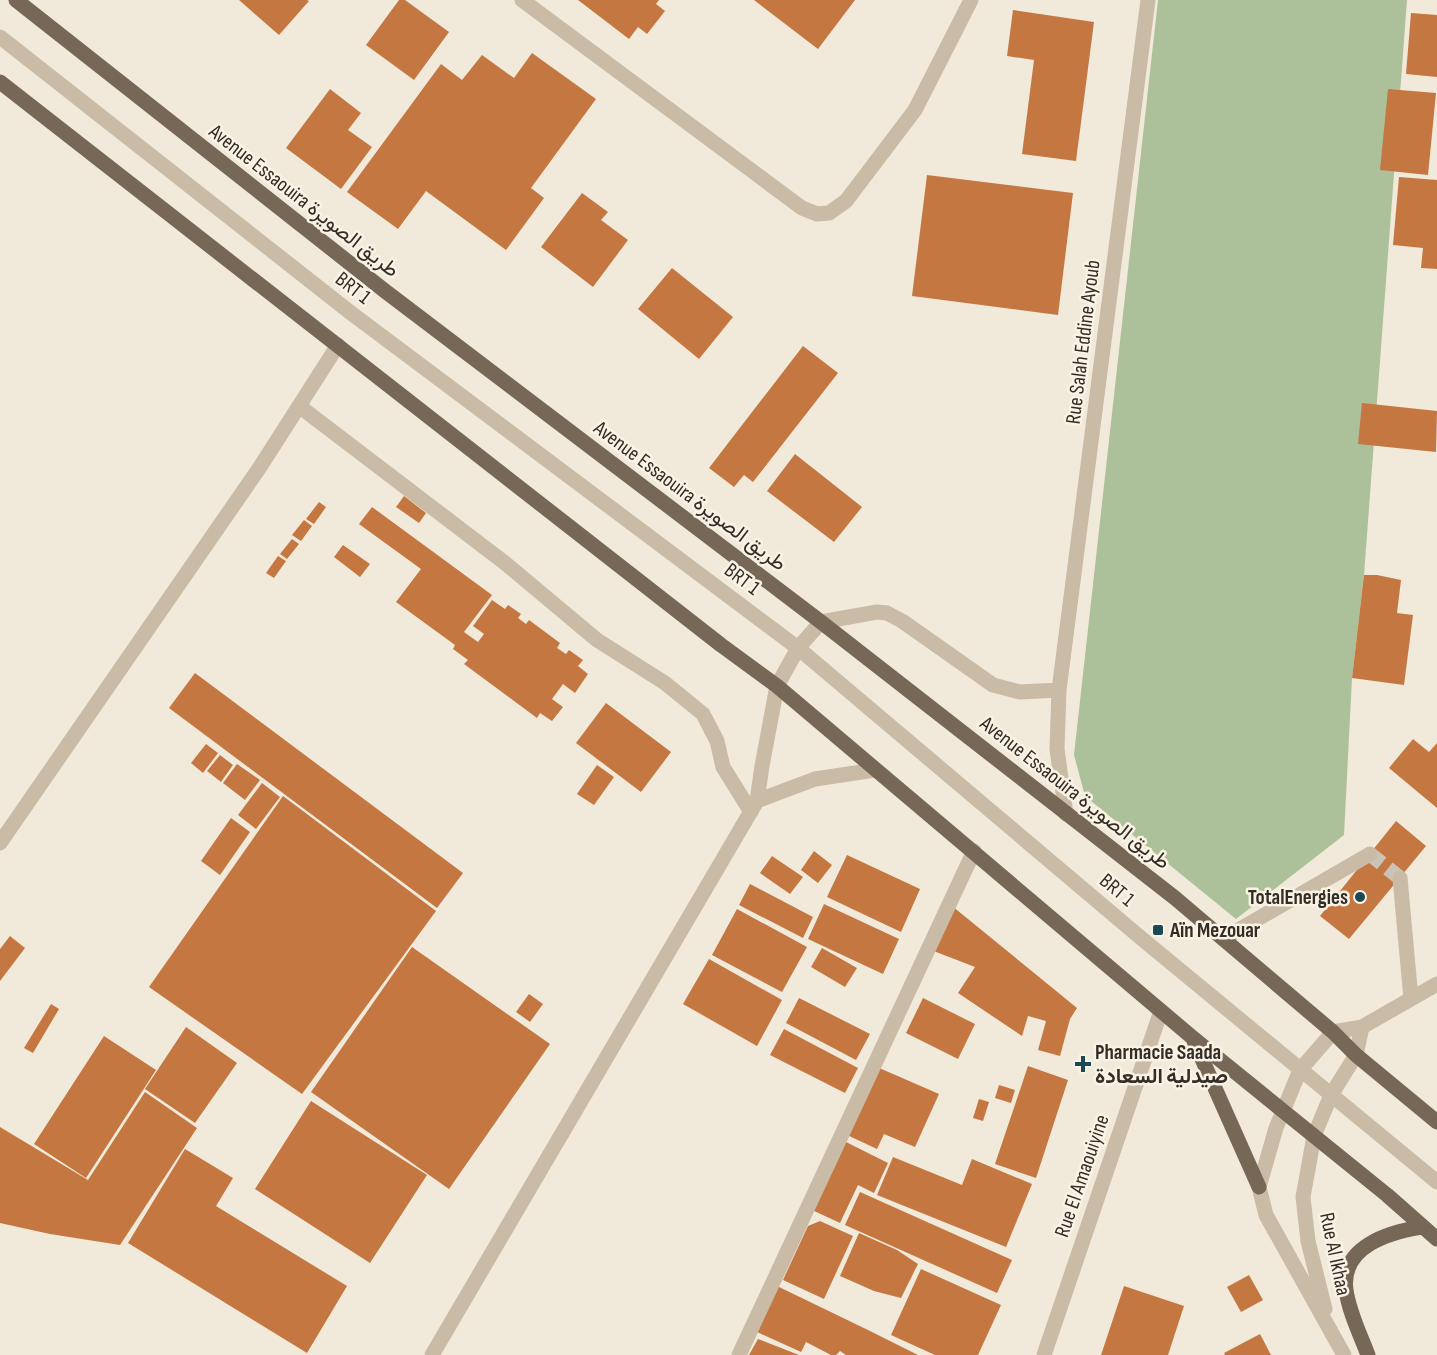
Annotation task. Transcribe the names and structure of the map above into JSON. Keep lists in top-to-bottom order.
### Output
{
  "streets": {
    "main road": ["Avenue Essaouira طريق الصويرة"],
    "street": [
      "BRT 1",
      "Rue Salah Eddine Ayoub",
      "Rue El Amaouiyine",
      "Rue Al Ikhaa"
    ]
  },
  "crossings": [
    ["Avenue Essaouira طريق الصويرة", "Rue Salah Eddine Ayoub"],
    ["Avenue Essaouira طريق الصويرة", "Rue Al Ikhaa"],
    ["BRT 1", "Rue Al Ikhaa"]
  ],
  "places": {
    "other": ["TotalEnergies"],
    "transit": ["Aïn Mezouar"],
    "health": ["Pharmacie Saada صيدلية السعادة"]
  }
}
